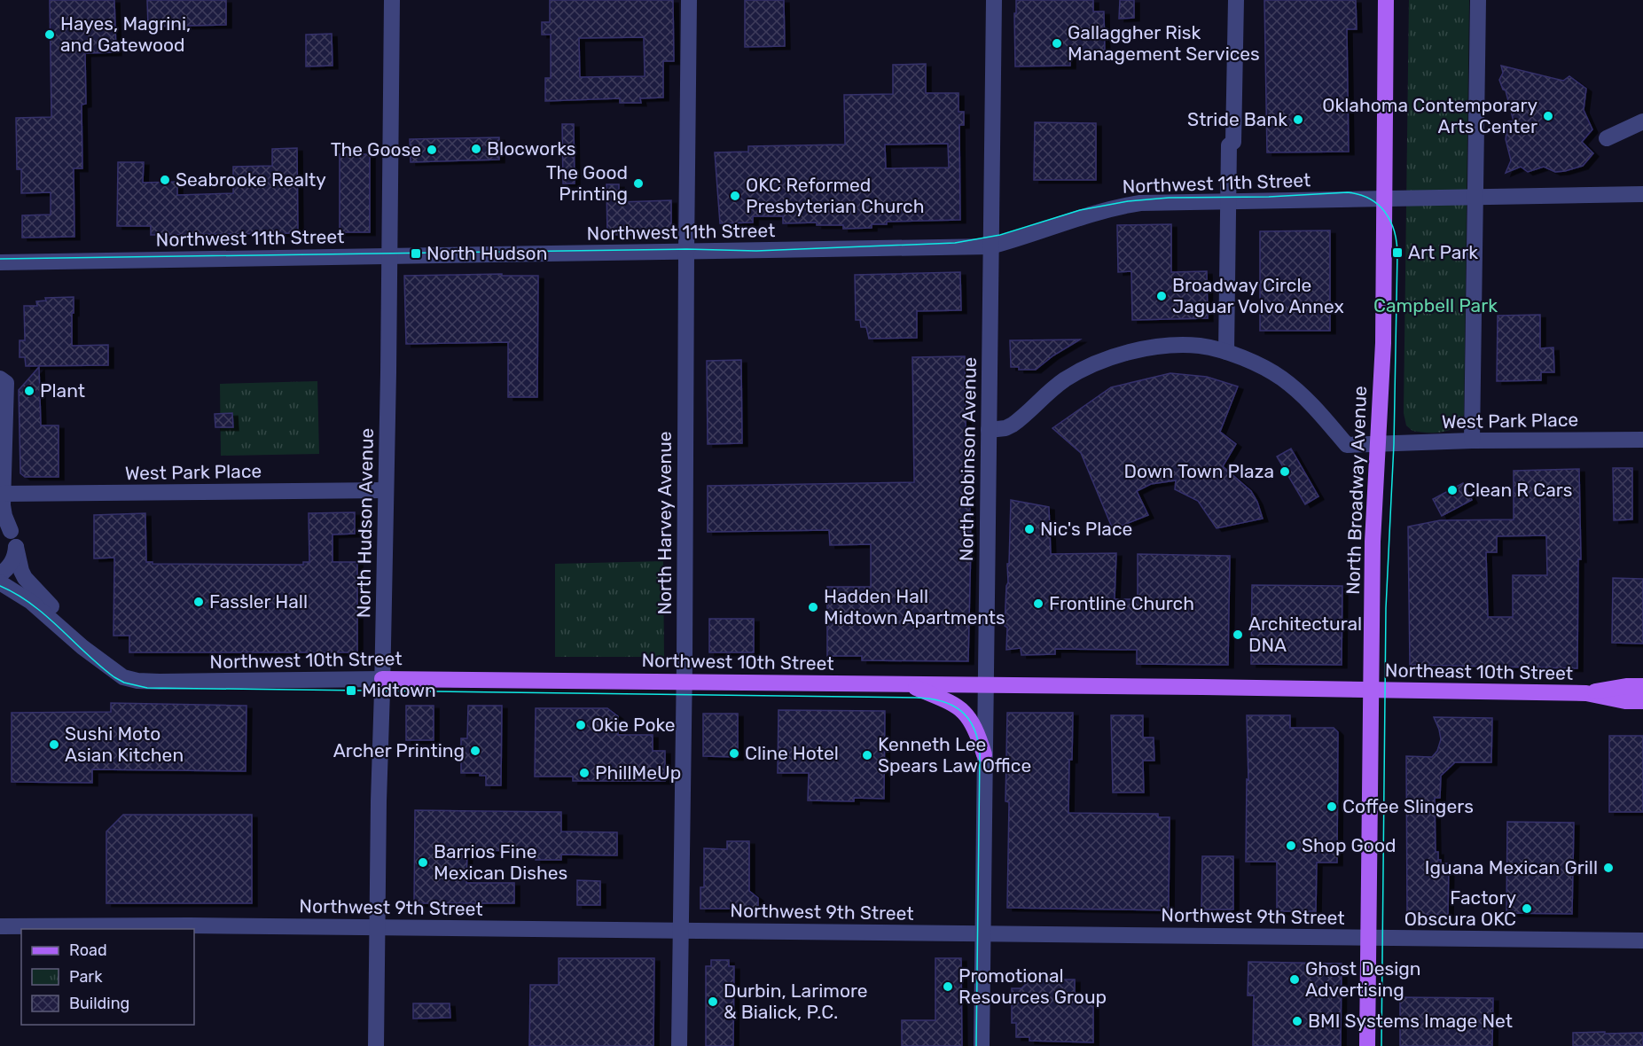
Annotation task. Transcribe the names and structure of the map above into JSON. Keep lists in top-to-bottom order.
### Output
{
  "streets": {
    "main road": ["North Broadway Avenue", "Northwest 10th Street", "Northeast 10th Street"],
    "street": [
      "Northwest 11th Street",
      "West Park Place",
      "North Robinson Avenue",
      "North Hudson Avenue",
      "North Harvey Avenue",
      "Northwest 9th Street"
    ]
  },
  "crossings": [
    ["Northwest 11th Street", "North Robinson Avenue"],
    ["Northwest 11th Street", "North Broadway Avenue"],
    ["Northwest 11th Street", "North Hudson Avenue"],
    ["Northwest 11th Street", "North Harvey Avenue"],
    ["West Park Place", "North Robinson Avenue"],
    ["West Park Place", "North Broadway Avenue"],
    ["West Park Place", "North Hudson Avenue"],
    ["West Park Place", "Northwest 10th Street"],
    ["North Robinson Avenue", "Northwest 10th Street"],
    ["North Robinson Avenue", "Northwest 9th Street"],
    ["North Broadway Avenue", "Northwest 10th Street"],
    ["North Broadway Avenue", "Northeast 10th Street"],
    ["North Broadway Avenue", "Northwest 9th Street"],
    ["North Hudson Avenue", "Northwest 10th Street"],
    ["North Hudson Avenue", "Northwest 9th Street"],
    ["North Harvey Avenue", "Northwest 10th Street"],
    ["North Harvey Avenue", "Northwest 9th Street"],
    ["Northwest 10th Street", "Northeast 10th Street"]
  ],
  "parks": ["Campbell Park"],
  "places": {
    "other": [
      "Hayes, Magrini, and Gatewood",
      "Gallaggher Risk Management Services",
      "Oklahoma Contemporary Arts Center",
      "Stride Bank",
      "Blocworks",
      "The Goose",
      "Seabrooke Realty",
      "The Good Printing",
      "OKC Reformed Presbyterian Church",
      "Broadway Circle Jaguar Volvo Annex",
      "Plant",
      "Down Town Plaza",
      "Clean R Cars",
      "Nic's Place",
      "Fassler Hall",
      "Frontline Church",
      "Hadden Hall Midtown Apartments",
      "Architectural DNA",
      "Okie Poke",
      "Sushi Moto Asian Kitchen",
      "Archer Printing",
      "Cline Hotel",
      "Kenneth Lee Spears Law Office",
      "PhillMeUp",
      "Coffee Slingers",
      "Shop Good",
      "Barrios Fine Mexican Dishes",
      "Iguana Mexican Grill",
      "Factory Obscura OKC",
      "Ghost Design Advertising",
      "Promotional Resources Group",
      "Durbin, Larimore & Bialick, P.C.",
      "BMI Systems Image Net"
    ],
    "transit": ["Art Park", "North Hudson", "Midtown"]
  },
  "legend": ["Road", "Park", "Building"]
}
